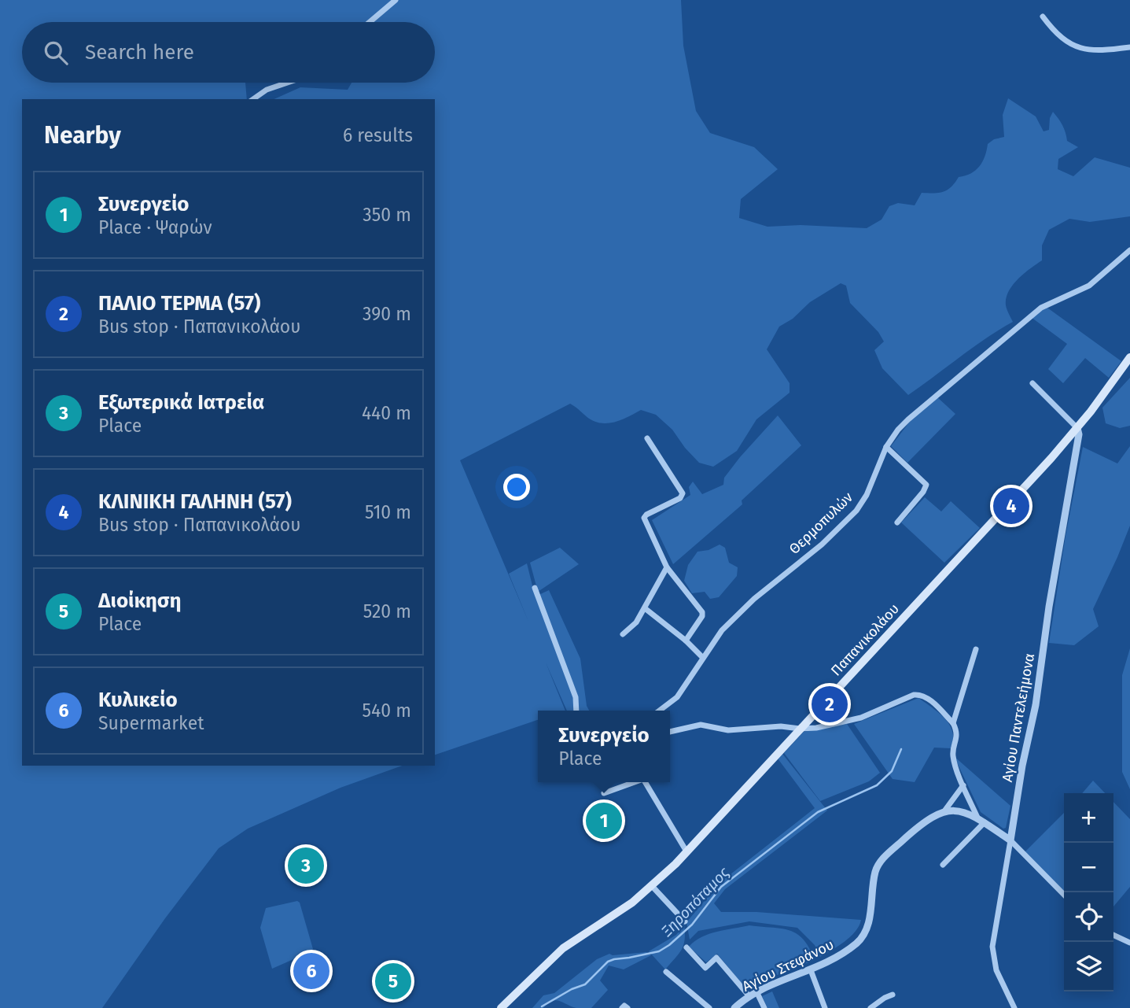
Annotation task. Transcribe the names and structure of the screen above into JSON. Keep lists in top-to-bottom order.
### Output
{
  "streets": {
    "main road": ["Παπανικολάου"],
    "street": ["Θερμοπυλών", "Αγίου Παντελεήμονα", "Αγίου Στεφάνου"]
  },
  "crossings": [
    ["Παπανικολάου", "Αγίου Παντελεήμονα"]
  ],
  "water": ["Ξηροπόταμος"],
  "page": {
    "search": "Search here",
    "heading": ["Nearby", "6 results"],
    "list": [
      {
        "mark": "1",
        "name": "Συνεργείο",
        "note": "Place · Ψαρών",
        "value": "350 m"
      },
      {
        "mark": "2",
        "name": "ΠΑΛΙΟ ΤΕΡΜΑ (57)",
        "note": "Bus stop · Παπανικολάου",
        "value": "390 m"
      },
      {
        "mark": "3",
        "name": "Εξωτερικά Ιατρεία",
        "note": "Place",
        "value": "440 m"
      },
      {
        "mark": "4",
        "name": "ΚΛΙΝΙΚΗ ΓΑΛΗΝΗ (57)",
        "note": "Bus stop · Παπανικολάου",
        "value": "510 m"
      },
      {
        "mark": "5",
        "name": "Διοίκηση",
        "note": "Place",
        "value": "520 m"
      },
      {
        "mark": "6",
        "name": "Κυλικείο",
        "note": "Supermarket",
        "value": "540 m"
      }
    ],
    "pins": [
      "4",
      "2",
      "1",
      "3",
      "6",
      "5"
    ],
    "popup": ["Συνεργείο", "Place"],
    "map_buttons": ["+", "−"]
  }
}
